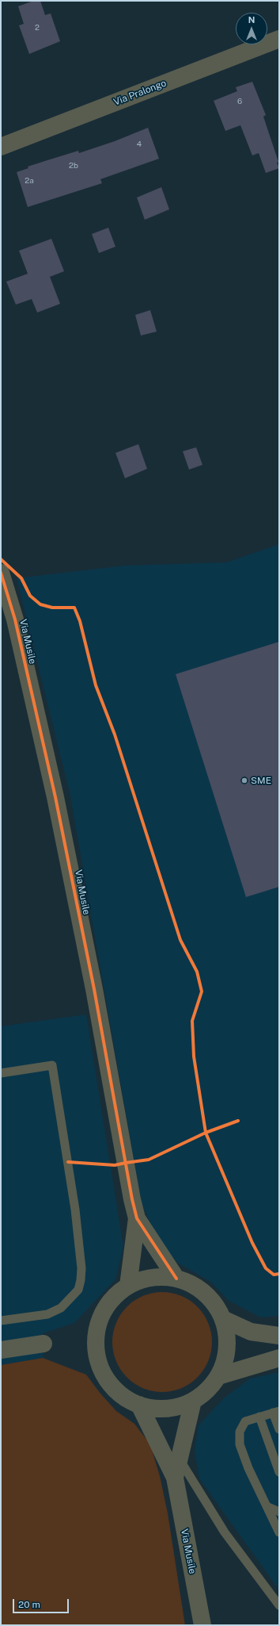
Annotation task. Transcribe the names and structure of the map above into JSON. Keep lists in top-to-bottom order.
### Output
{
  "streets": {
    "street": ["Via Pralongo", "Via Musile"]
  },
  "places": ["SME"],
  "house_numbers": [
    "2",
    "6",
    "4",
    "2b",
    "2a"
  ],
  "scale_bar": "20 m",
  "north": "top"
}
